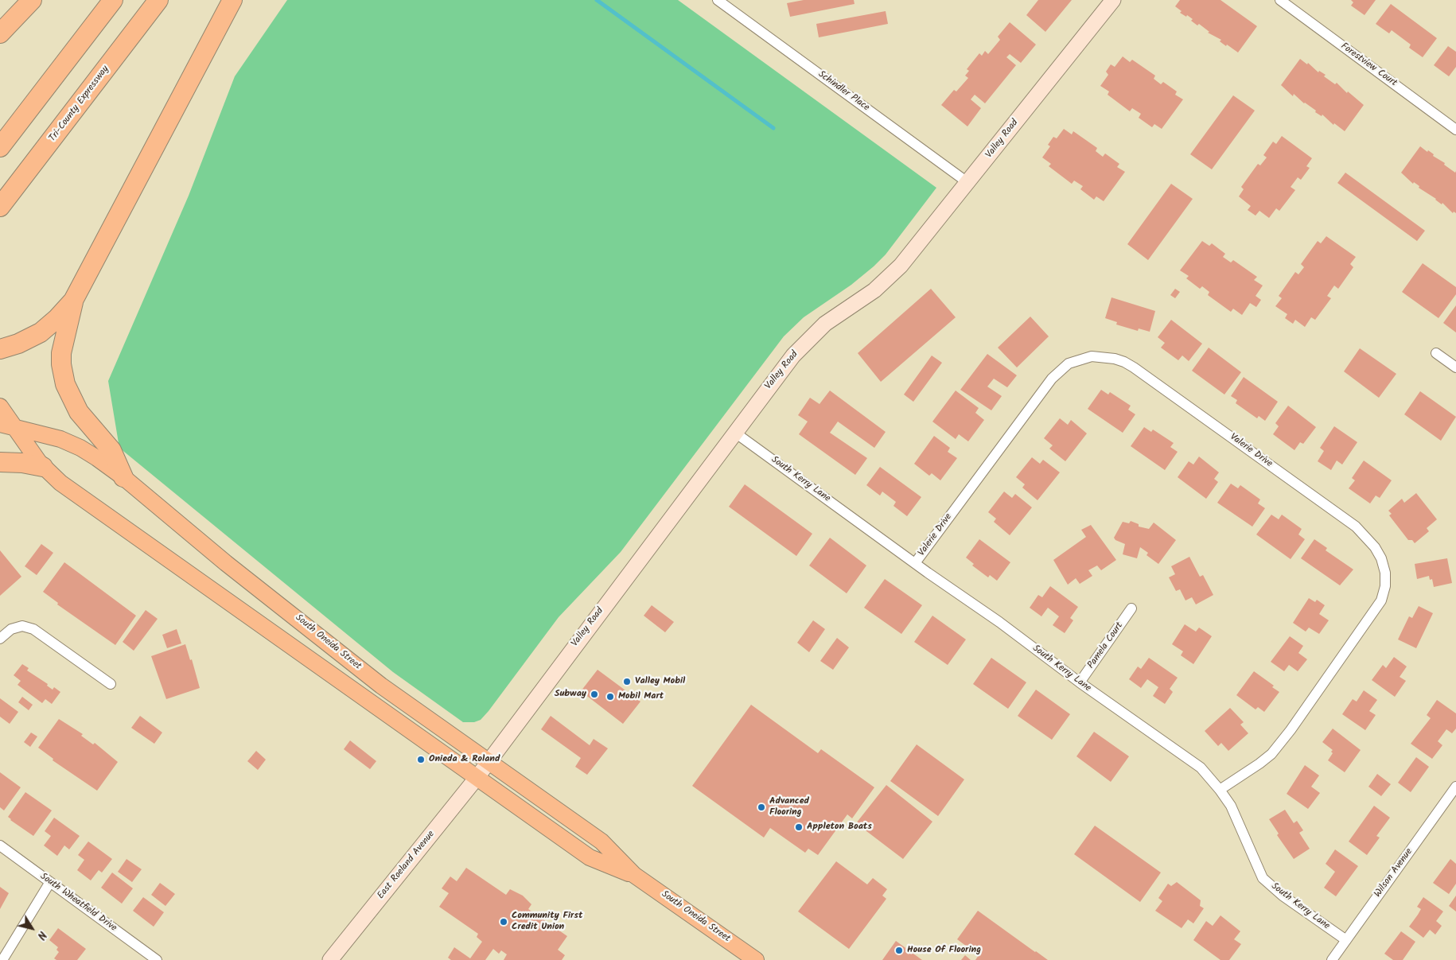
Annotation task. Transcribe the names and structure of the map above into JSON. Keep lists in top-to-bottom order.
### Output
{
  "streets": {
    "highway": ["Tri-County Expressway"],
    "main road": ["South Oneida Street"],
    "street": [
      "Forestview Court",
      "Schindler Place",
      "Valley Road",
      "Valerie Drive",
      "South Kerry Lane",
      "Pamela Court",
      "East Roeland Avenue",
      "Wilson Avenue",
      "South Wheatfield Drive"
    ]
  },
  "crossings": [
    ["Schindler Place", "Valley Road"],
    ["Valley Road", "South Kerry Lane"],
    ["Valley Road", "South Oneida Street"],
    ["Valley Road", "East Roeland Avenue"],
    ["Valerie Drive", "South Kerry Lane"],
    ["South Kerry Lane", "Pamela Court"],
    ["South Kerry Lane", "Wilson Avenue"],
    ["South Oneida Street", "East Roeland Avenue"]
  ],
  "places": [
    "Valley Mobil",
    "Subway",
    "Mobil Mart",
    "Onieda & Roland",
    "Advanced Flooring",
    "Appleton Boats",
    "Community First Credit Union",
    "House Of Flooring"
  ],
  "north": "bottom right"
}
